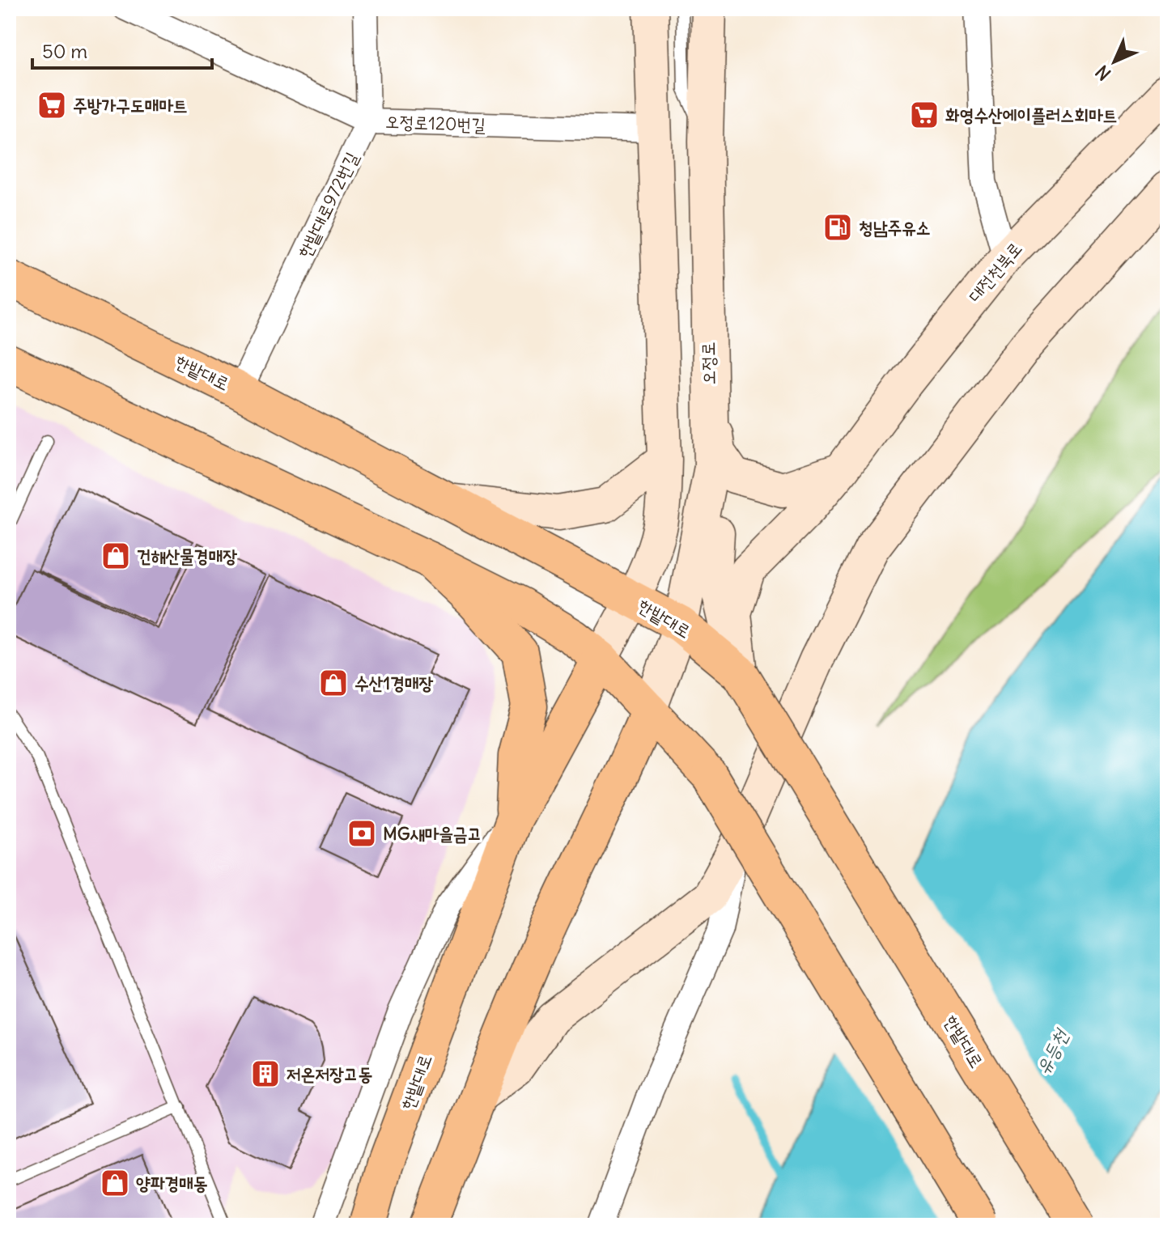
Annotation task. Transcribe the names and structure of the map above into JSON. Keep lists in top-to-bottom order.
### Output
{
  "streets": {
    "main road": ["대전천북로", "오정로", "한밭대로"],
    "street": ["오정로120번길", "한밭대로972번길"]
  },
  "crossings": [
    ["오정로120번길", "한밭대로972번길"],
    ["한밭대로972번길", "한밭대로"],
    ["대전천북로", "한밭대로"],
    ["오정로", "한밭대로"]
  ],
  "water": ["유등천"],
  "places": {
    "supermarket": ["주방가구도매마트", "화영수산에이플러스회마트"],
    "fuel station": ["청남주유소"],
    "shop": ["건해산물경매장", "수산1경매장", "양파경매동"],
    "bank": ["MG새마을금고"],
    "building": ["저온저장고동"]
  },
  "scale_bar": "50 m",
  "north": "bottom left"
}
